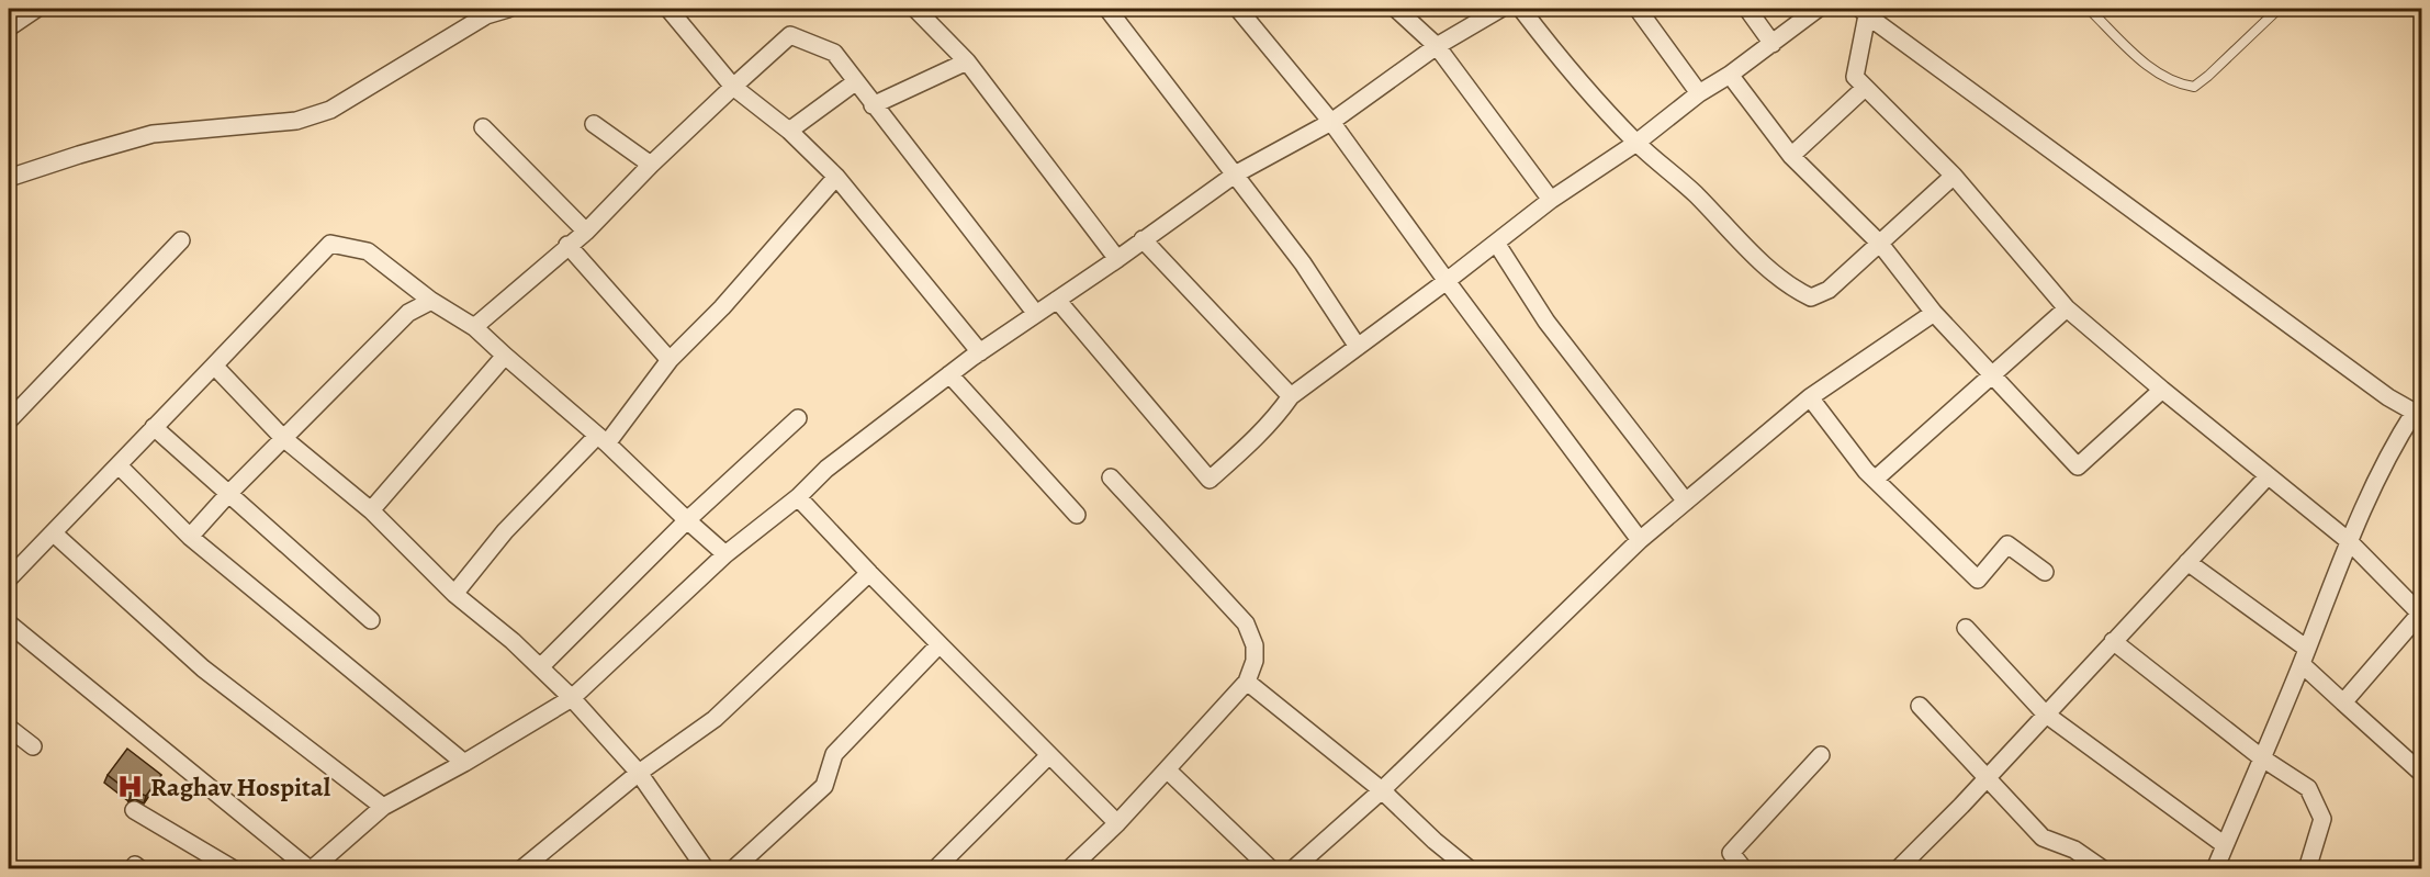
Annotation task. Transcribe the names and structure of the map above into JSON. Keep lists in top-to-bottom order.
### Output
{
  "places": {
    "hospital": ["Raghav Hospital"]
  }
}
